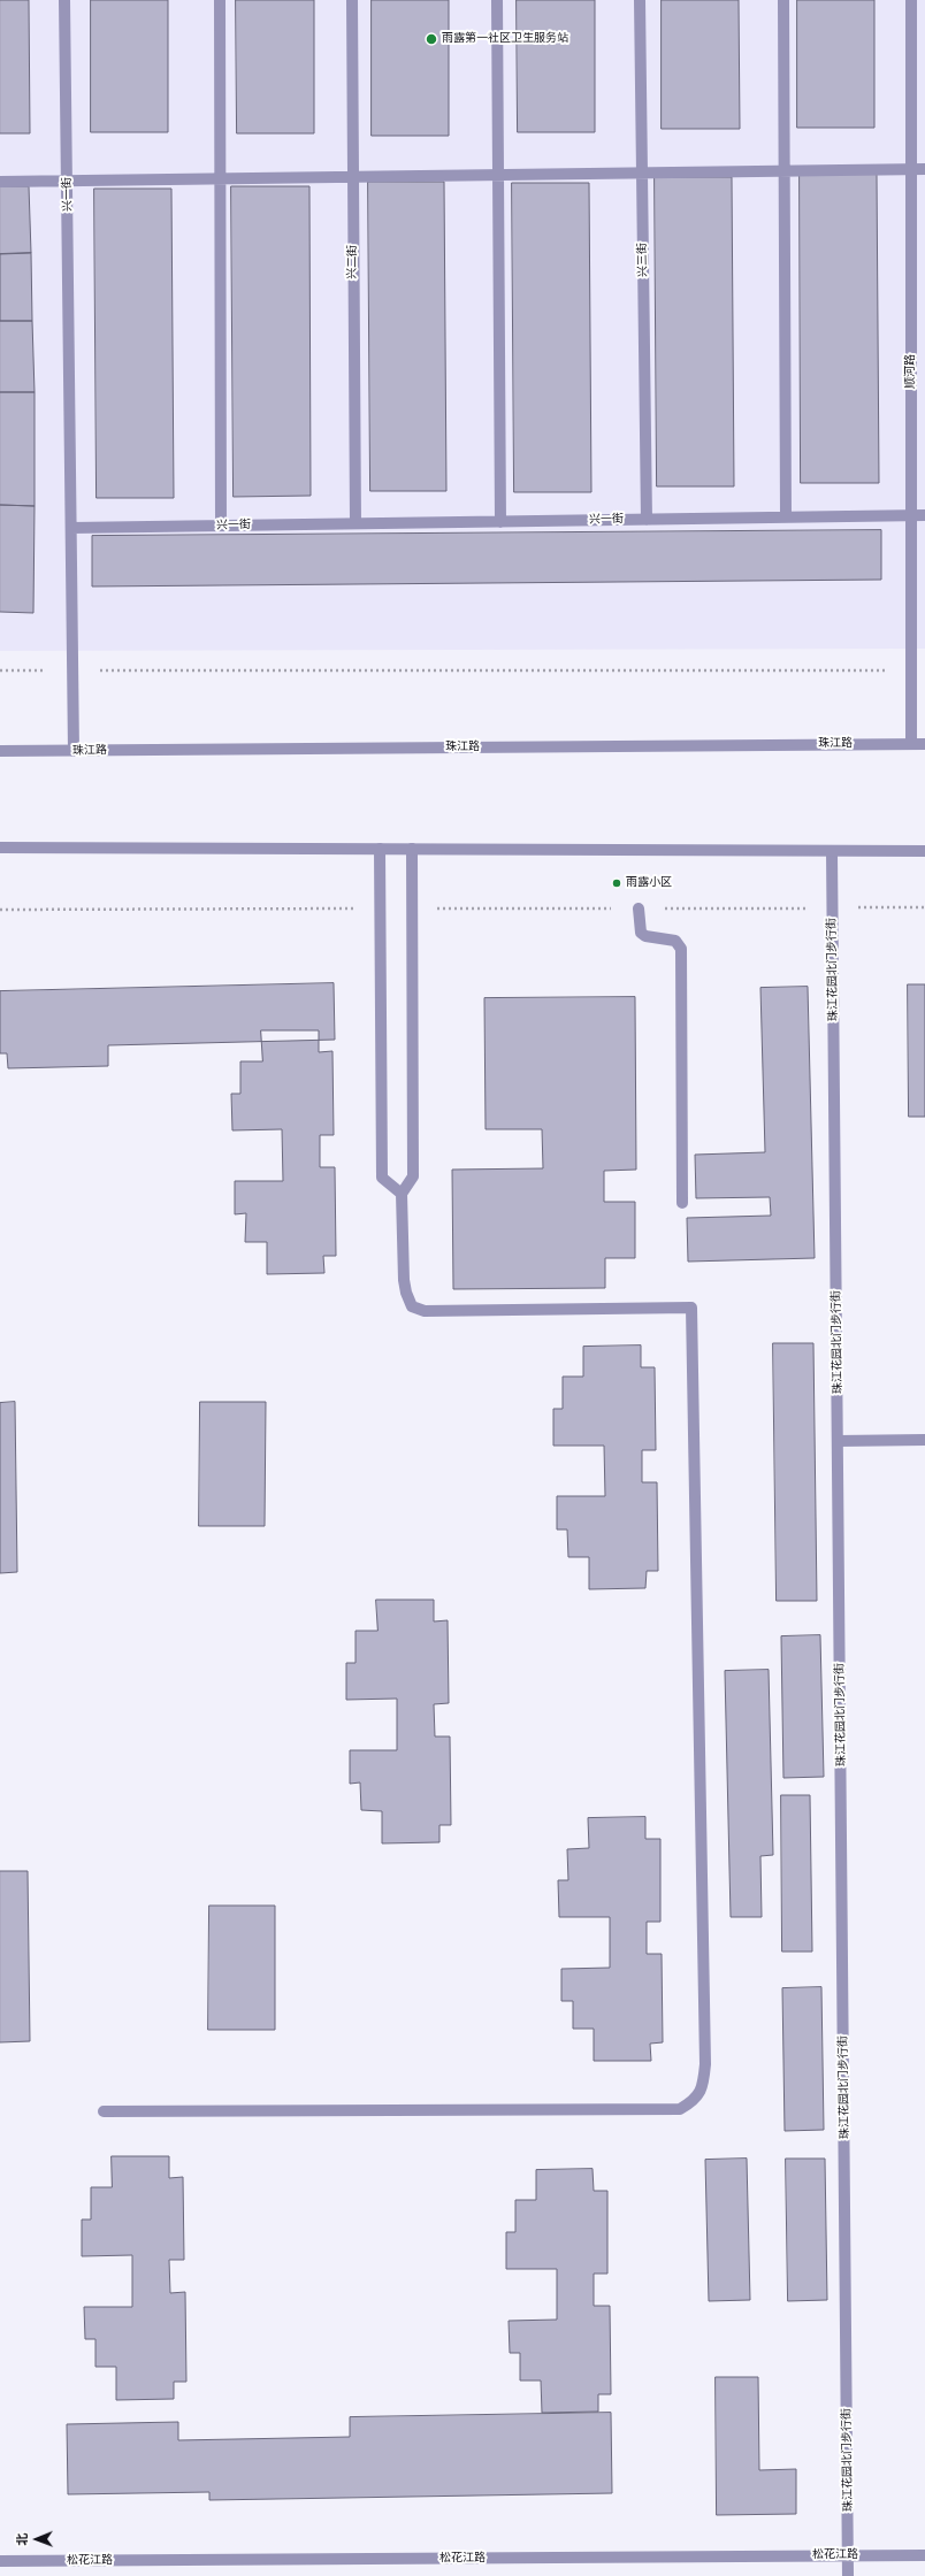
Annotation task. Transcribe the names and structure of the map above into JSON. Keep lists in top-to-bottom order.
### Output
{
  "streets": {
    "street": [
      "兴一街",
      "兴三街",
      "兴二街",
      "顺河路",
      "珠江路",
      "珠江花园北门步行街",
      "松花江路"
    ]
  },
  "crossings": [
    ["兴一街", "兴三街"],
    ["兴一街", "兴二街"],
    ["兴一街", "顺河路"],
    ["顺河路", "珠江路"],
    ["珠江花园北门步行街", "松花江路"]
  ],
  "places": ["雨露第一社区卫生服务站", "雨露小区"],
  "north": "left"
}
